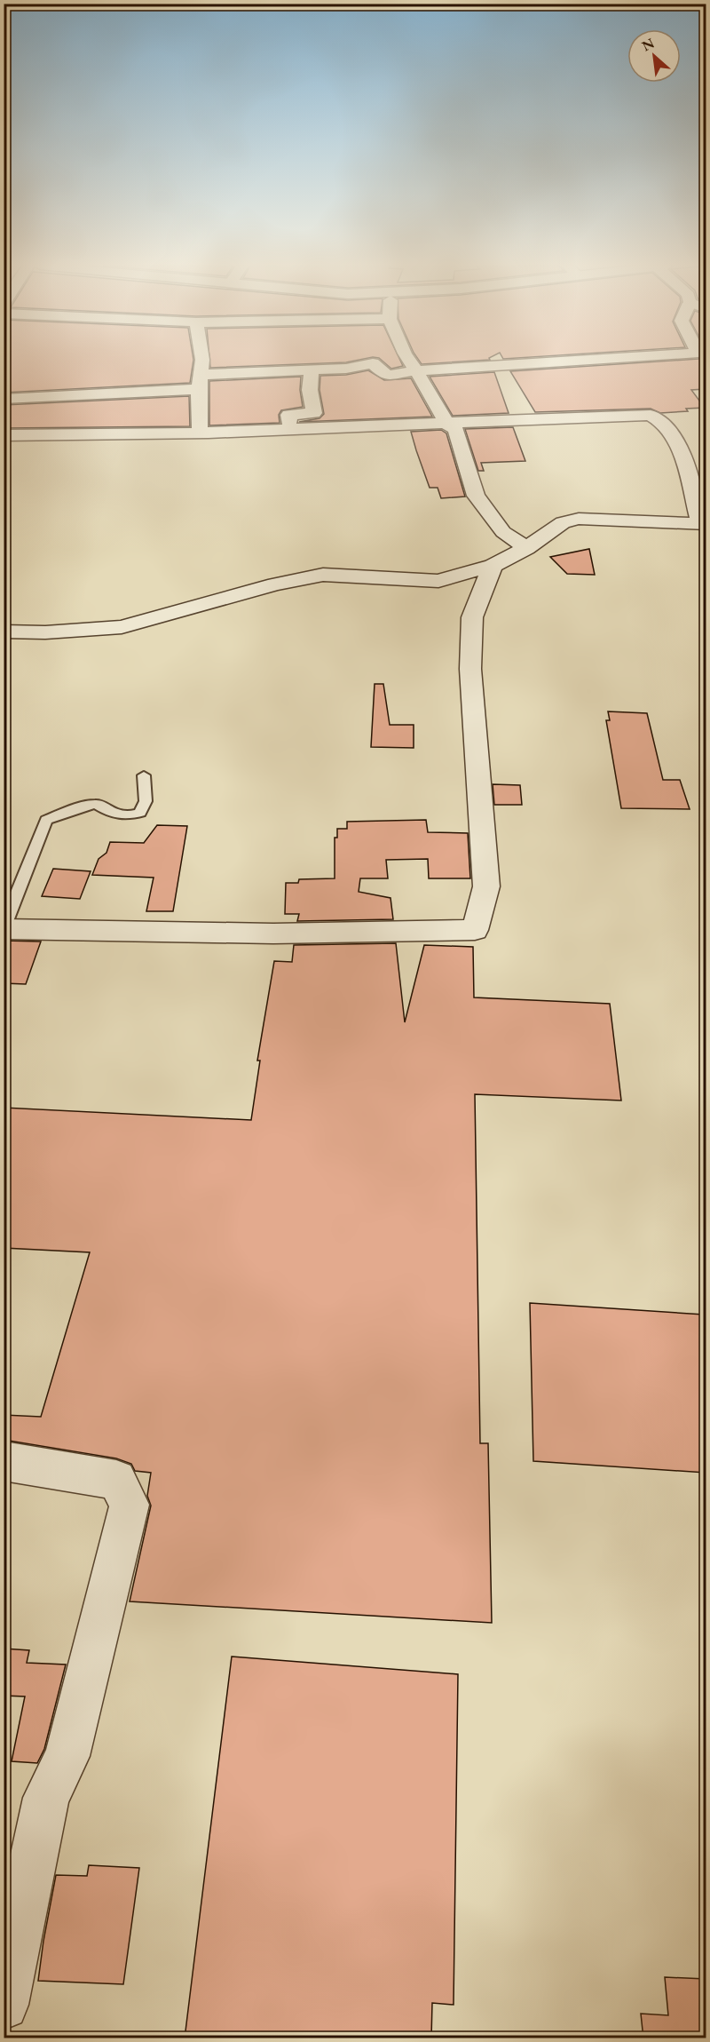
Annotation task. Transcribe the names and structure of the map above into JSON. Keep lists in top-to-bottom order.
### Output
{
  "north": "top left"
}
